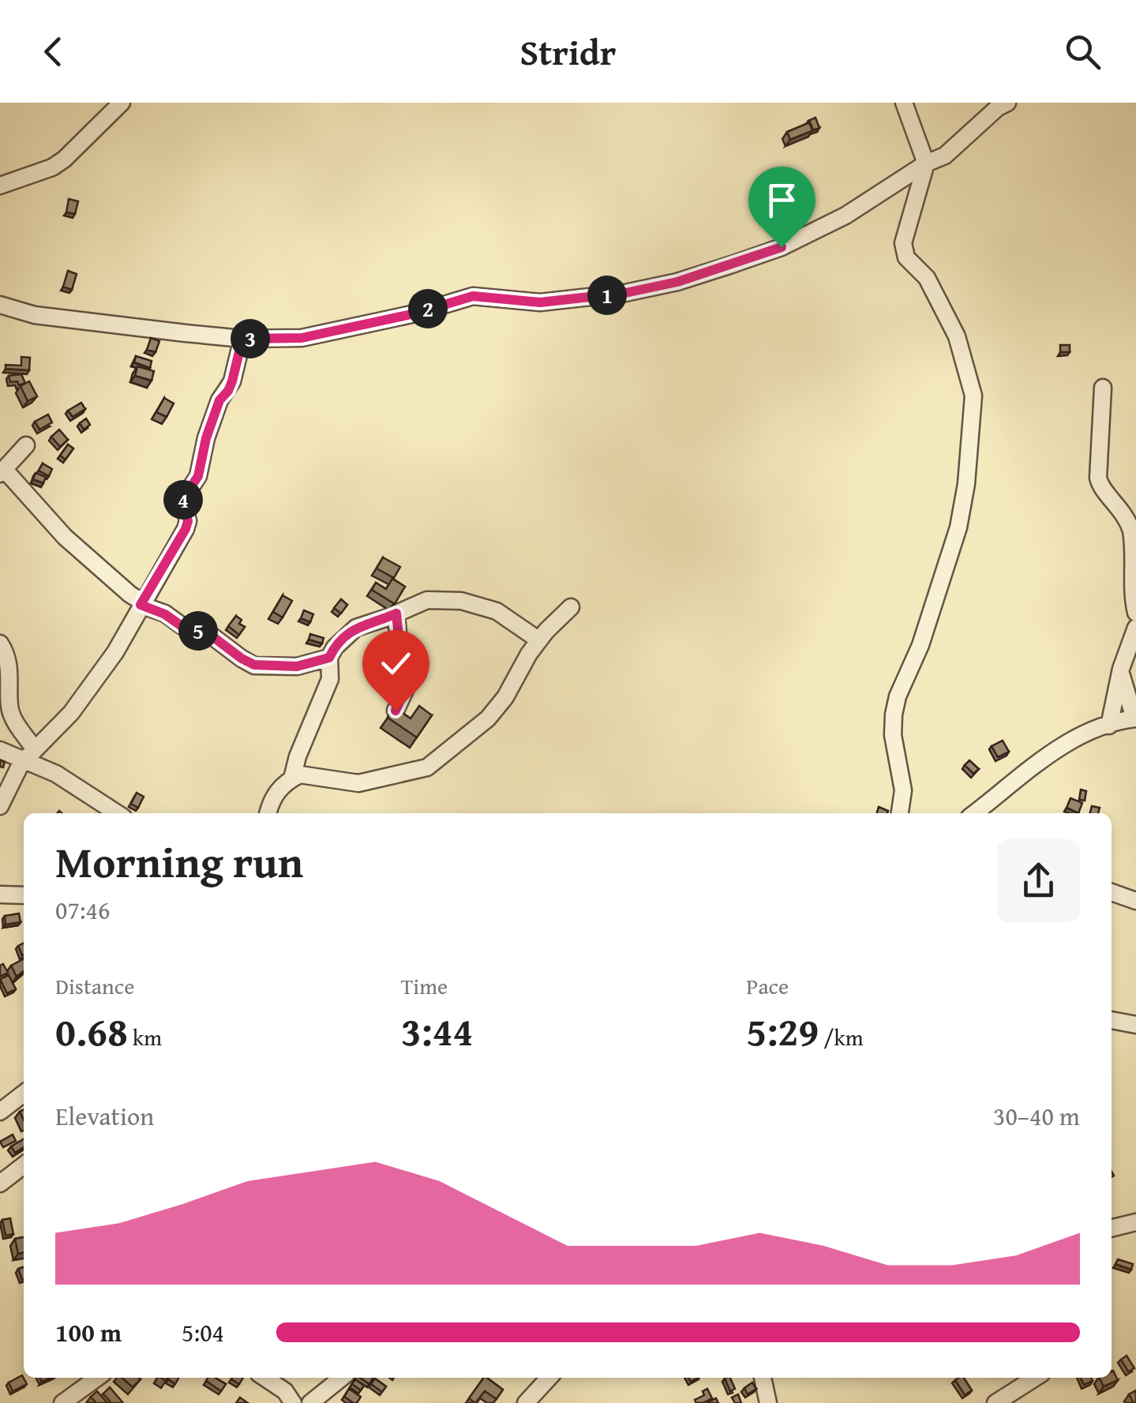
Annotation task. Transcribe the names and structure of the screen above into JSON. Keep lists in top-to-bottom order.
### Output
{
  "page": {
    "header": "Stridr",
    "pins": [
      "1",
      "2",
      "3",
      "4",
      "5"
    ],
    "heading": ["Morning run", "07:46"],
    "stats": [
      ["Distance", "0.68 km"],
      ["Time", "3:44"],
      ["Pace", "5:29 /km"]
    ],
    "chart": ["Elevation", "30–40 m"],
    "list": [
      {
        "name": "100 m",
        "note": "5:04"
      }
    ]
  }
}
